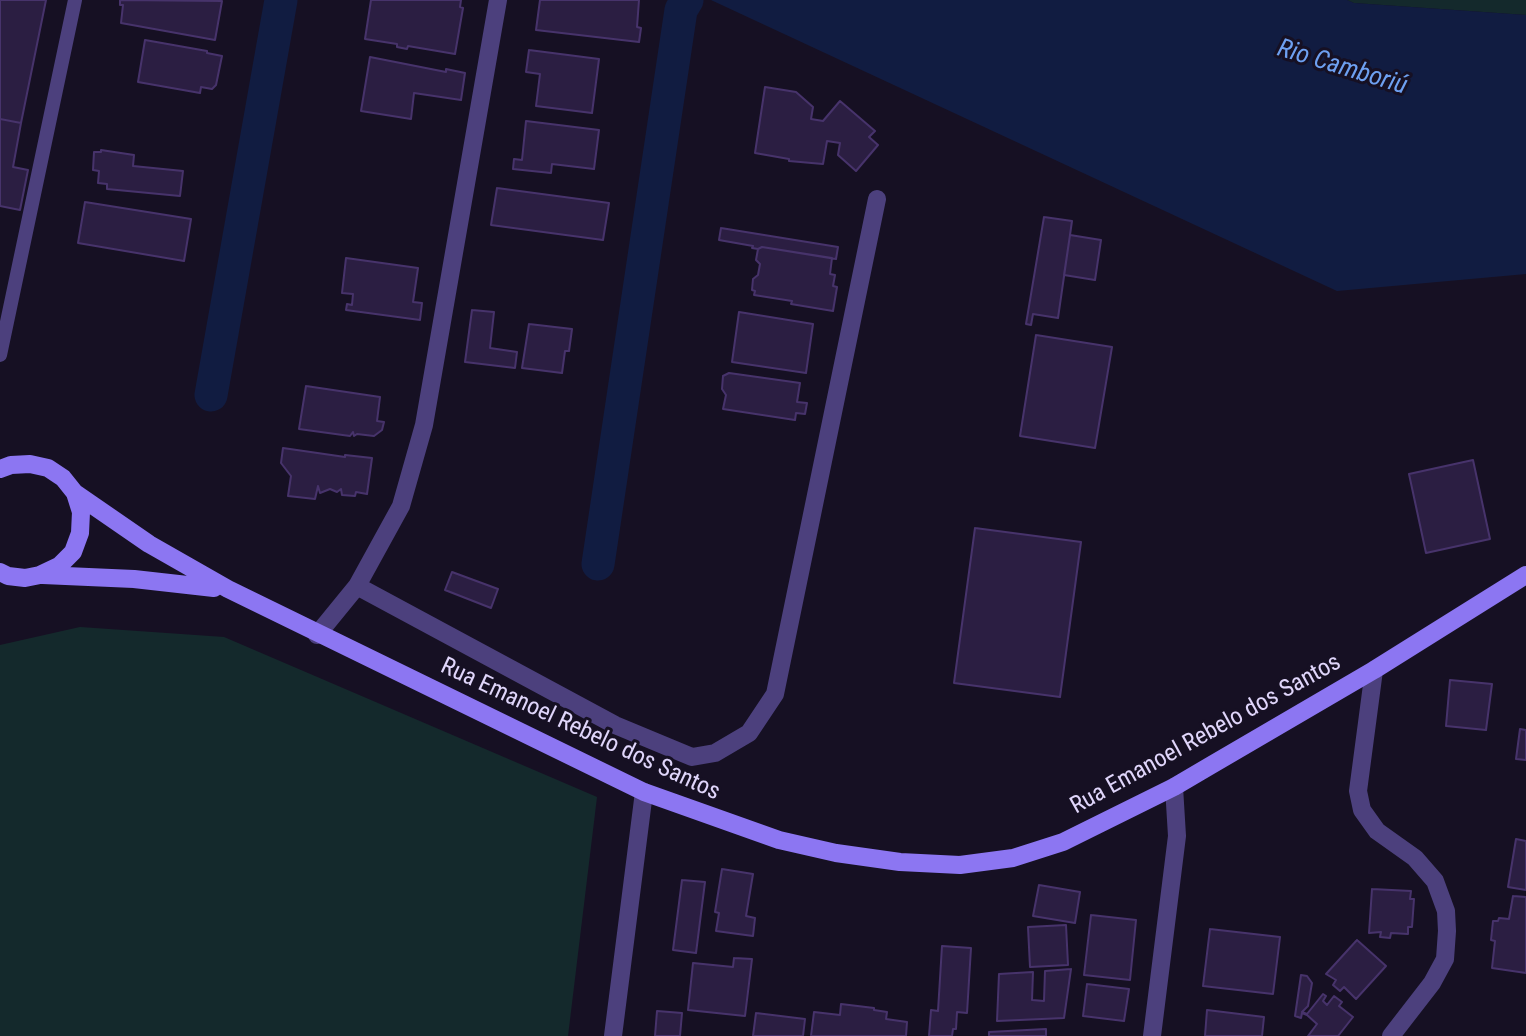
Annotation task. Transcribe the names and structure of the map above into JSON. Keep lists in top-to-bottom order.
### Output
{
  "streets": {
    "main road": ["Rua Emanoel Rebelo dos Santos"]
  },
  "water": ["Rio Camboriú"]
}
